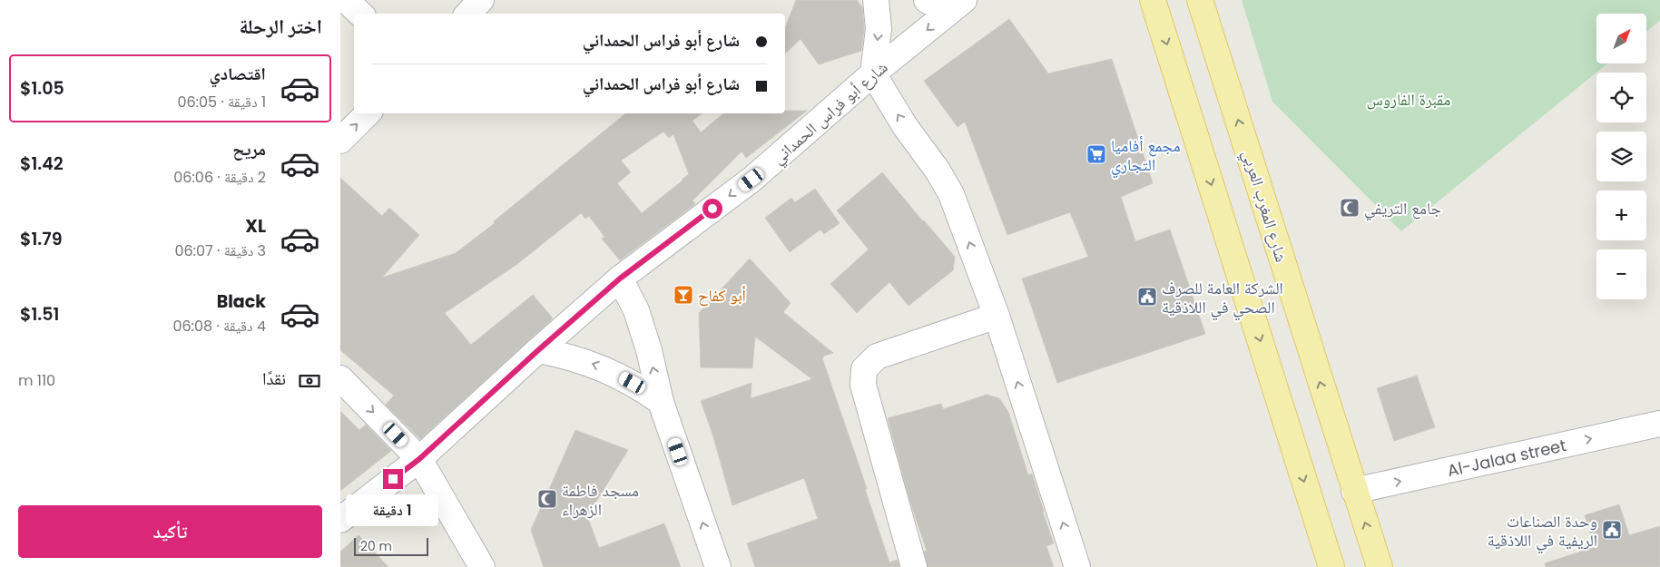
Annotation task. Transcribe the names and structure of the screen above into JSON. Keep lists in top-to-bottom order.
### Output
{
  "streets": {
    "main road": ["شارع المغرب العربي"],
    "street": ["شارع أبو فراس الحمداني", "Al-Jalaa street"]
  },
  "crossings": [
    ["شارع المغرب العربي", "Al-Jalaa street"]
  ],
  "one_way": ["شارع أبو فراس الحمداني", "Al-Jalaa street"],
  "parks": ["مقبرة الفاروس"],
  "places": {
    "supermarket": ["مجمع أفاميا التجاري"],
    "mosque": ["جامع التريفي", "مسجد فاطمة الزهراء"],
    "bar": ["أبو كفاح"],
    "public building": ["الشركة العامة للصرف الصحي في اللاذقية", "وحدة الصناعات الريفية في اللاذقية"]
  },
  "scale_bar": "20 m",
  "north": "top right",
  "page": {
    "heading": "اختر الرحلة",
    "map_buttons": ["+", "−"],
    "banner": ["شارع أبو فراس الحمداني", "شارع أبو فراس الحمداني"],
    "list": [
      {
        "name": "اقتصادي",
        "note": "1 دقيقة · 06:05",
        "value": "$1.05"
      },
      {
        "name": "مريح",
        "note": "2 دقيقة · 06:06",
        "value": "$1.42"
      },
      {
        "name": "XL",
        "note": "3 دقيقة · 06:07",
        "value": "$1.79"
      },
      {
        "name": "Black",
        "note": "4 دقيقة · 06:08",
        "value": "$1.51"
      }
    ],
    "pay": ["نقدًا", "110 m"],
    "bubble": "1 دقيقة",
    "buttons": "تأكيد",
    "scale": "20 m"
  }
}
